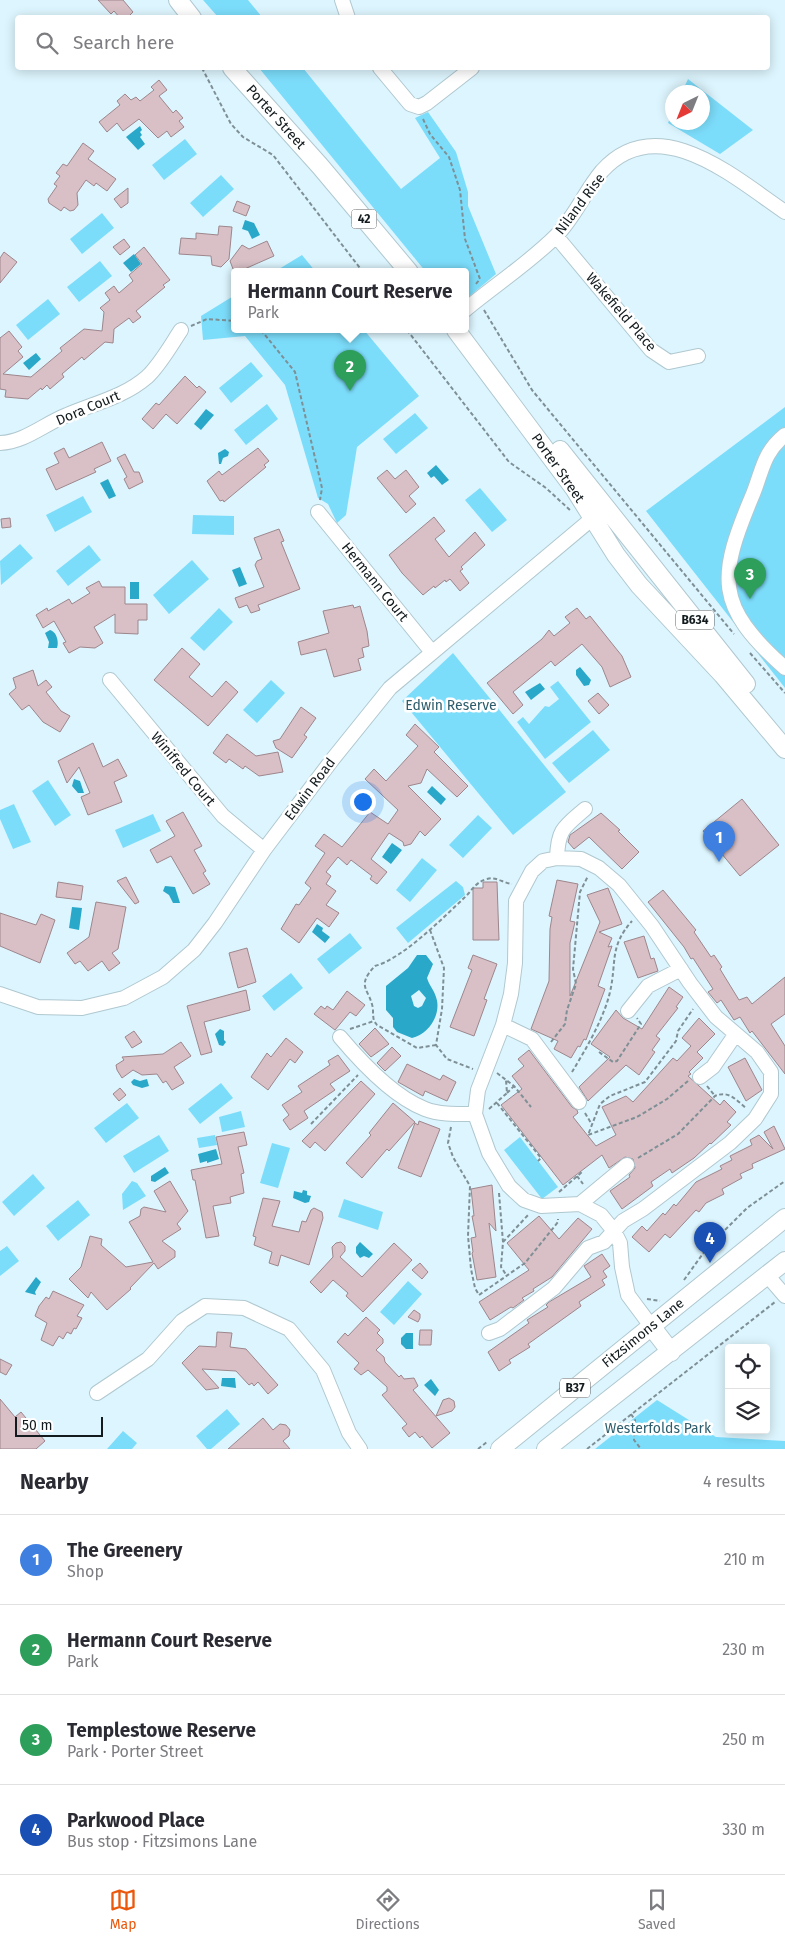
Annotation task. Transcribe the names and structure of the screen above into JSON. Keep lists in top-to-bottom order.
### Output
{
  "streets": {
    "main road": [
      "Porter Street",
      "42",
      "B634",
      "Fitzsimons Lane",
      "B37"
    ],
    "street": [
      "Niland Rise",
      "Wakefield Place",
      "Dora Court",
      "Hermann Court",
      "Winifred Court",
      "Edwin Road"
    ]
  },
  "crossings": [
    ["Porter Street", "Edwin Road"],
    ["Niland Rise", "Wakefield Place"],
    ["Hermann Court", "Edwin Road"],
    ["Winifred Court", "Edwin Road"]
  ],
  "parks": ["Edwin Reserve", "Westerfolds Park"],
  "scale_bar": "50 m",
  "north": "bottom left",
  "page": {
    "search": "Search here",
    "popup": ["Hermann Court Reserve", "Park"],
    "pins": [
      "2",
      "3",
      "1",
      "4"
    ],
    "scale": "50 m",
    "heading": ["Nearby", "4 results"],
    "list": [
      {
        "mark": "1",
        "name": "The Greenery",
        "note": "Shop",
        "value": "210 m"
      },
      {
        "mark": "2",
        "name": "Hermann Court Reserve",
        "note": "Park",
        "value": "230 m"
      },
      {
        "mark": "3",
        "name": "Templestowe Reserve",
        "note": "Park · Porter Street",
        "value": "250 m"
      },
      {
        "mark": "4",
        "name": "Parkwood Place",
        "note": "Bus stop · Fitzsimons Lane",
        "value": "330 m"
      }
    ],
    "nav": ["Map", "Directions", "Saved"]
  }
}
